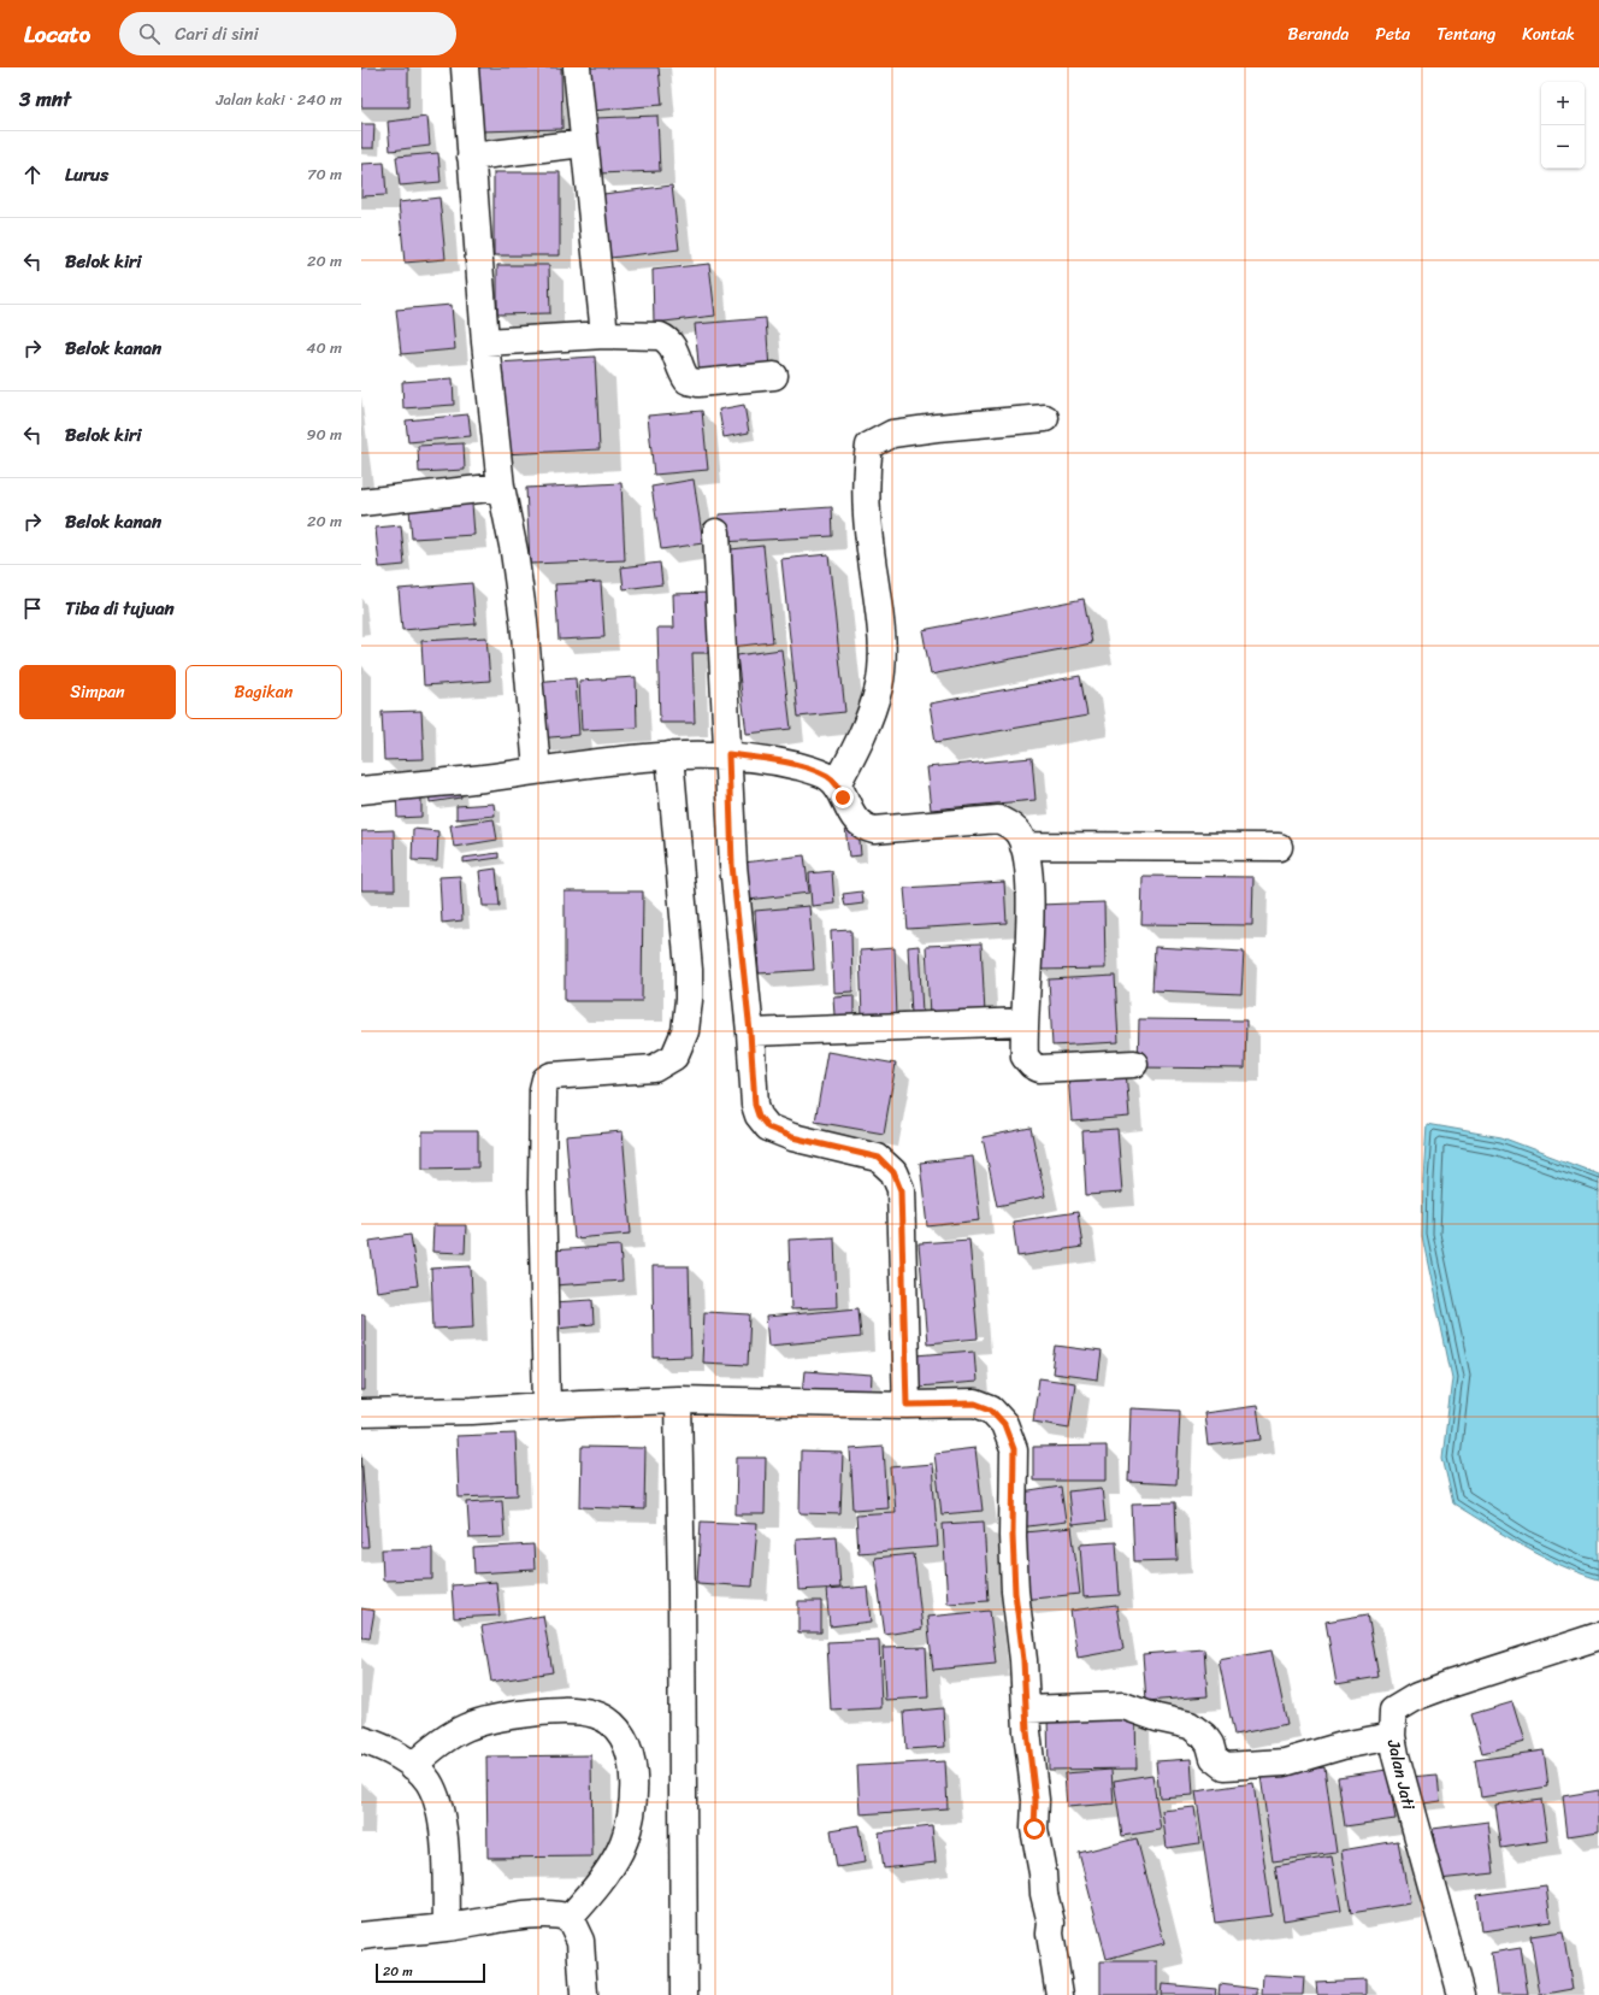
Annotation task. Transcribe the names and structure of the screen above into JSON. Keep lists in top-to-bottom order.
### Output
{
  "streets": {
    "street": ["Jalan Jati"]
  },
  "scale_bar": "20 m",
  "page": {
    "header": "Locato",
    "search": "Cari di sini",
    "nav": [
      "Beranda",
      "Peta",
      "Tentang",
      "Kontak"
    ],
    "heading": ["3 mnt", "Jalan kaki · 240 m"],
    "map_buttons": ["+", "−"],
    "list": [
      ["Lurus", "70 m"],
      ["Belok kiri", "20 m"],
      ["Belok kanan", "40 m"],
      ["Belok kiri", "90 m"],
      ["Belok kanan", "20 m"],
      "Tiba di tujuan"
    ],
    "buttons": ["Simpan", "Bagikan"],
    "scale": "20 m"
  }
}
